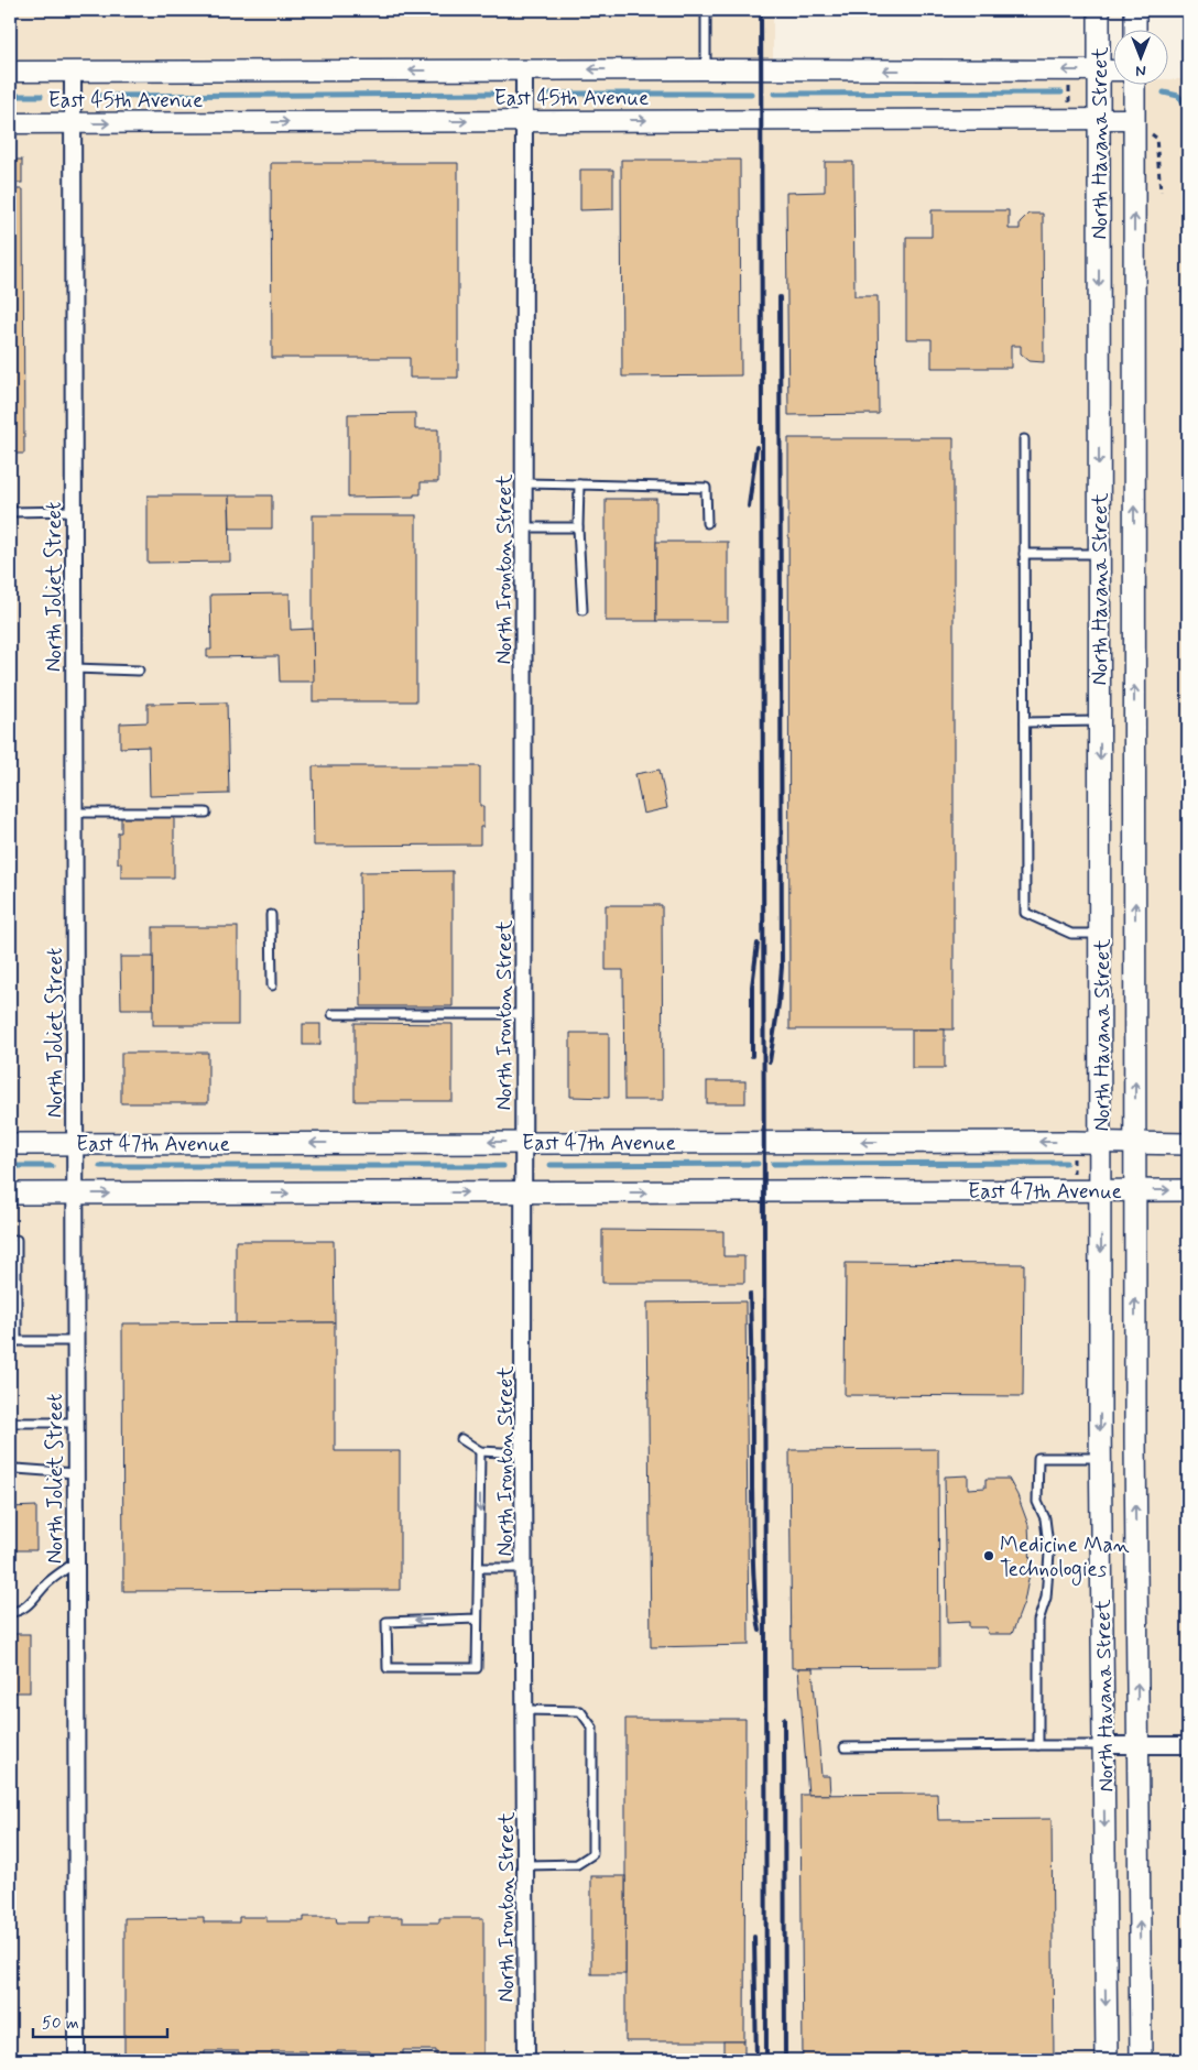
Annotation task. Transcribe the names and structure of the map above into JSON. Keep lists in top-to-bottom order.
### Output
{
  "streets": {
    "main road": ["North Havana Street", "East 47th Avenue"],
    "street": ["East 45th Avenue", "North Ironton Street", "North Joliet Street"]
  },
  "crossings": [
    ["East 45th Avenue", "North Havana Street"],
    ["East 45th Avenue", "North Ironton Street"],
    ["East 45th Avenue", "North Joliet Street"],
    ["North Havana Street", "East 47th Avenue"],
    ["North Ironton Street", "East 47th Avenue"],
    ["North Joliet Street", "East 47th Avenue"]
  ],
  "places": ["Medicine Man Technologies"],
  "scale_bar": "50 m",
  "north": "bottom"
}
